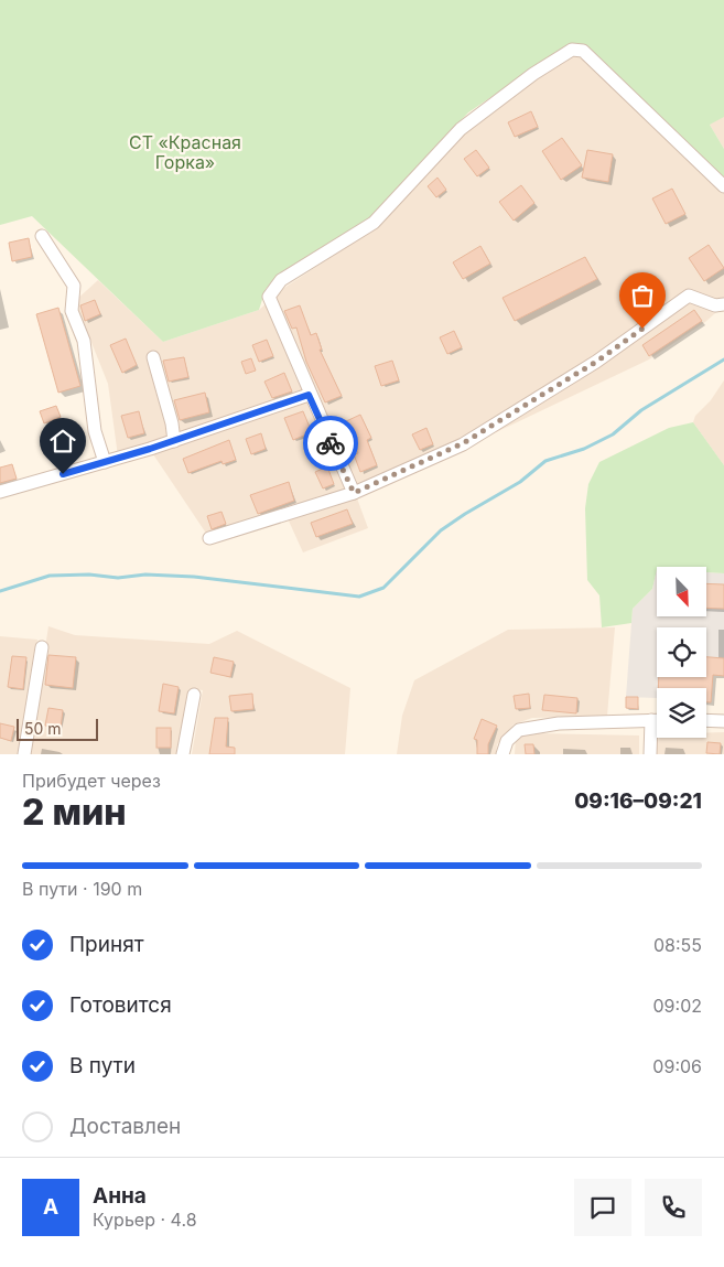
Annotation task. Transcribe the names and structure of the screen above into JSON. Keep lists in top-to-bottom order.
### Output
{
  "parks": ["СТ «Красная Горка»"],
  "scale_bar": "50 m",
  "north": "bottom right",
  "page": {
    "scale": "50 m",
    "heading": ["2 мин", "Прибудет через", "09:16–09:21"],
    "panel": ["Анна", "Курьер · 4.8"],
    "bar": "В пути · 190 m",
    "list": [
      ["Принят", "08:55"],
      ["Готовится", "09:02"],
      ["В пути", "09:06"],
      "Доставлен"
    ],
    "round": "А"
  }
}
